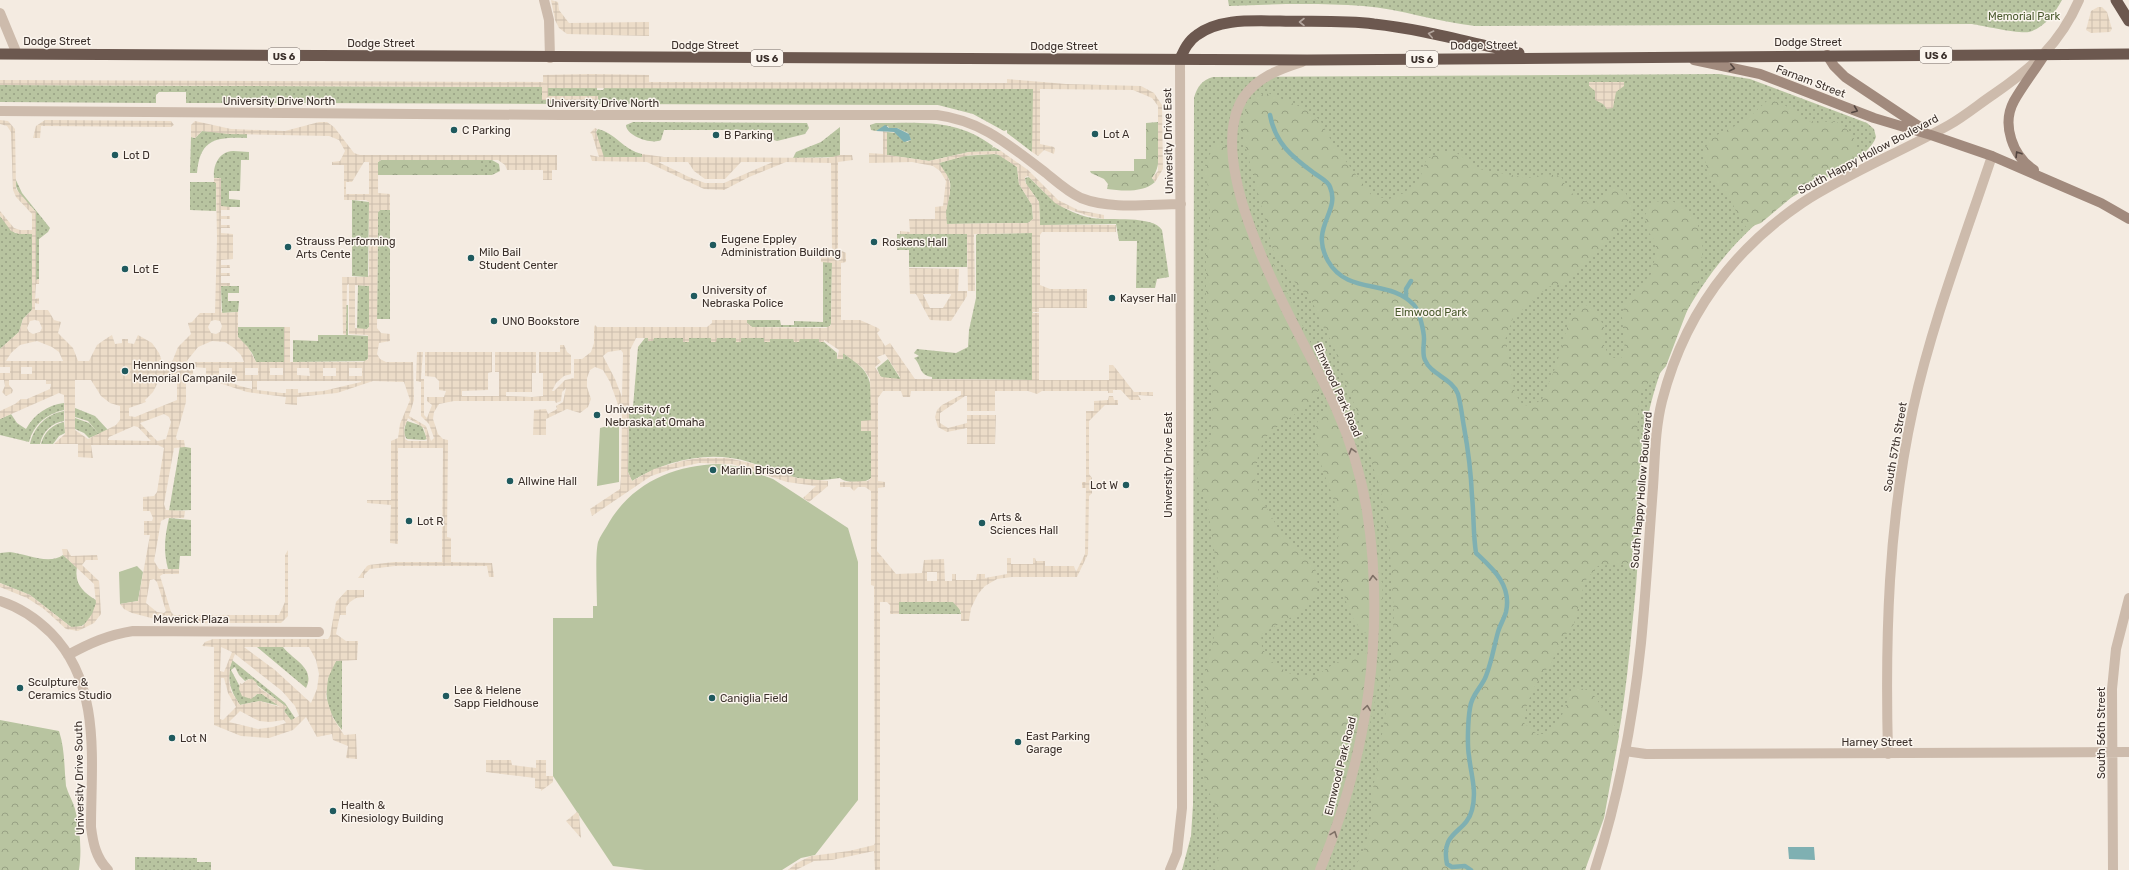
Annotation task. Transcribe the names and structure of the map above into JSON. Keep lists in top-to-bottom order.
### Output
{
  "streets": {
    "highway": ["Dodge Street", "US 6"],
    "main road": ["Farnam Street"],
    "street": [
      "University Drive North",
      "University Drive East",
      "South Happy Hollow Boulevard",
      "Elmwood Park Road",
      "South 57th Street",
      "Maverick Plaza",
      "South 56th Street",
      "Harney Street",
      "University Drive South"
    ]
  },
  "crossings": [
    ["Dodge Street", "Farnam Street"],
    ["Dodge Street", "University Drive East"],
    ["Dodge Street", "South Happy Hollow Boulevard"],
    ["Dodge Street", "Elmwood Park Road"],
    ["Farnam Street", "South Happy Hollow Boulevard"],
    ["Farnam Street", "South 57th Street"],
    ["University Drive North", "University Drive East"],
    ["South Happy Hollow Boulevard", "Harney Street"],
    ["South 57th Street", "Harney Street"],
    ["Maverick Plaza", "University Drive South"],
    ["South 56th Street", "Harney Street"]
  ],
  "one_way": ["Elmwood Park Road"],
  "parks": ["Memorial Park", "Elmwood Park"],
  "places": [
    "C Parking",
    "Lot A",
    "B Parking",
    "Lot D",
    "Roskens Hall",
    "Eugene Eppley Administration Building",
    "Strauss Performing Arts Cente",
    "Milo Bail Student Center",
    "Lot E",
    "University of Nebraska Police",
    "Kayser Hall",
    "UNO Bookstore",
    "Henningson Memorial Campanile",
    "University of Nebraska at Omaha",
    "Marlin Briscoe",
    "Allwine Hall",
    "Lot W",
    "Lot R",
    "Arts & Sciences Hall",
    "Sculpture & Ceramics Studio",
    "Lee & Helene Sapp Fieldhouse",
    "Caniglia Field",
    "Lot N",
    "East Parking Garage",
    "Health & Kinesiology Building"
  ]
}
